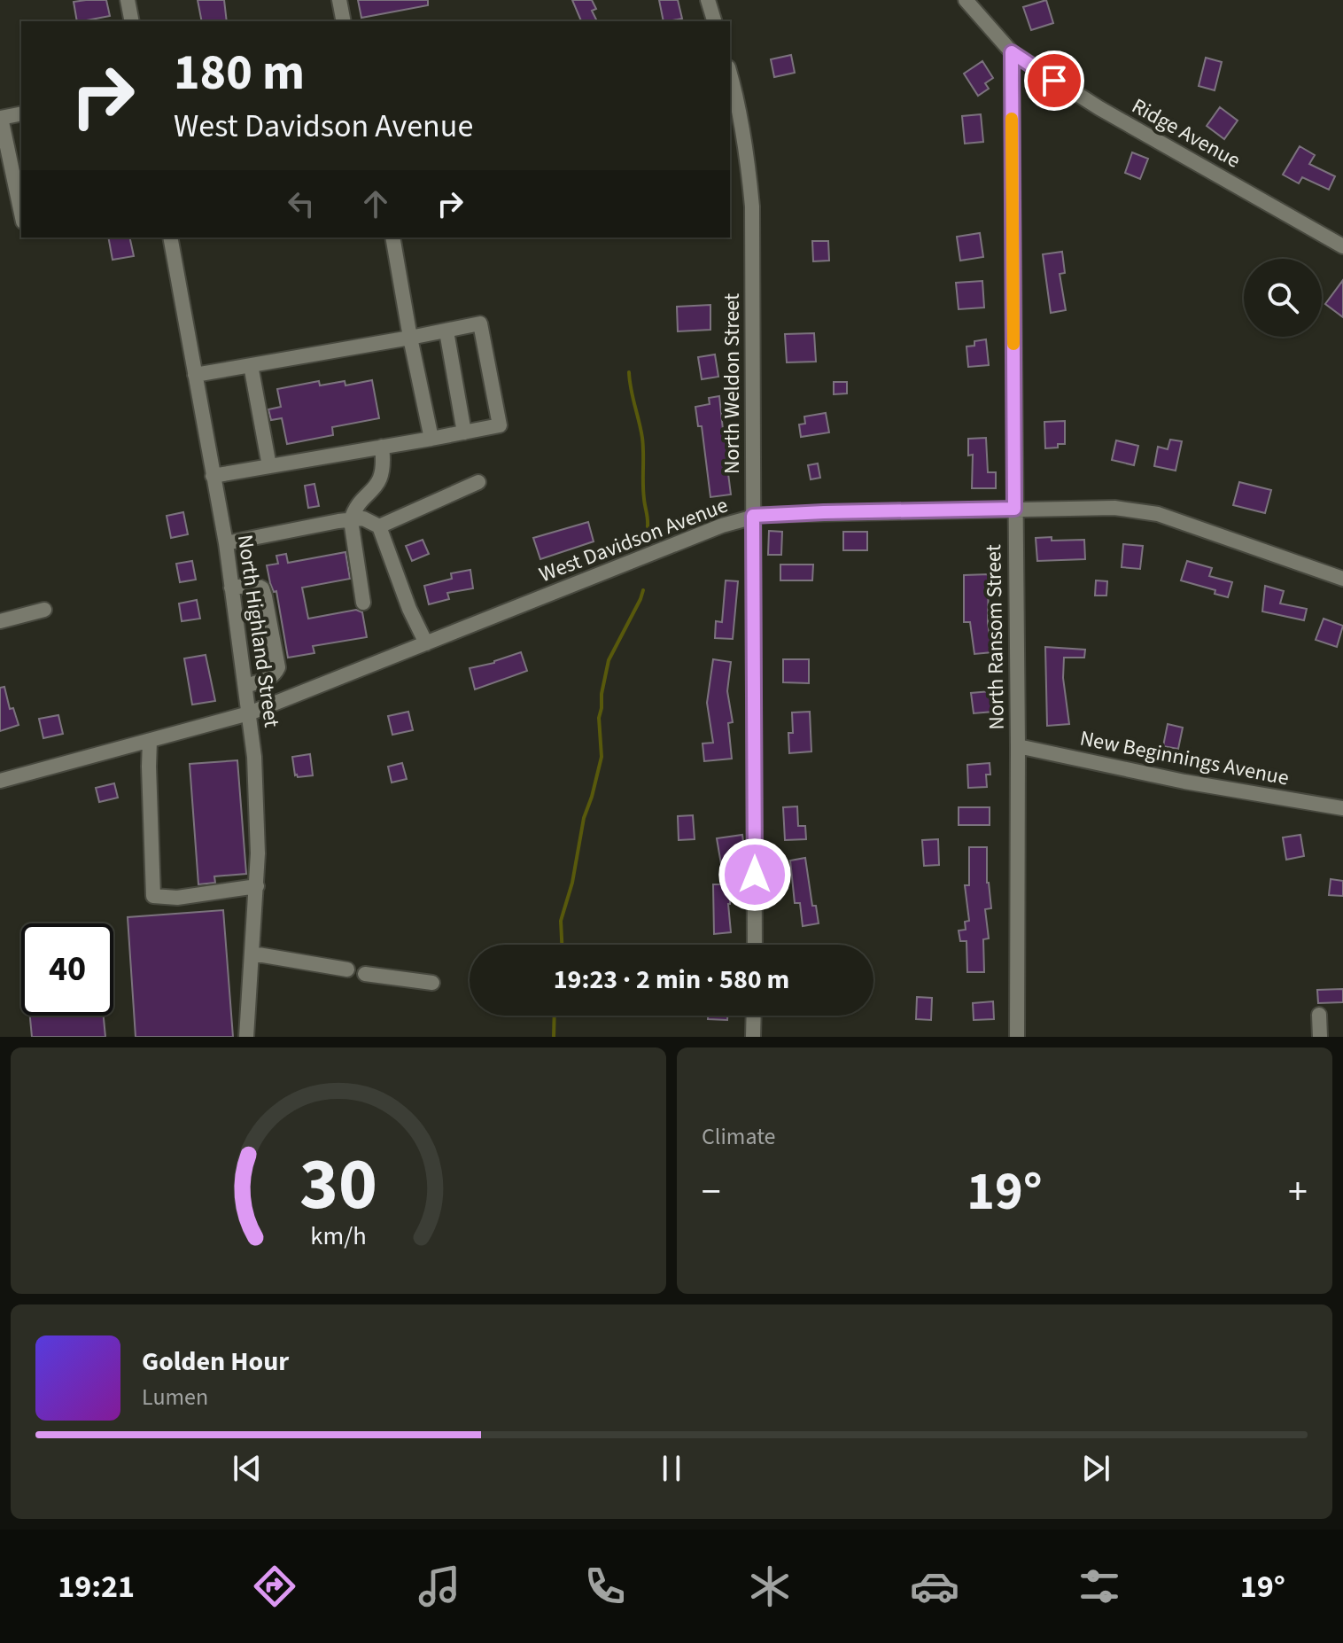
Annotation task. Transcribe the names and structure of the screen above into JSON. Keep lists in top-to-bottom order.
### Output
{
  "streets": {
    "street": [
      "Ridge Avenue",
      "North Weldon Street",
      "West Davidson Avenue",
      "North Highland Street",
      "North Ransom Street",
      "New Beginnings Avenue"
    ]
  },
  "crossings": [
    ["Ridge Avenue", "North Ransom Street"],
    ["North Weldon Street", "West Davidson Avenue"],
    ["West Davidson Avenue", "North Highland Street"],
    ["West Davidson Avenue", "North Ransom Street"],
    ["North Ransom Street", "New Beginnings Avenue"]
  ],
  "page": {
    "turn": ["180 m", "West Davidson Avenue"],
    "limit": "40",
    "trip": "19:23 · 2 min · 580 m",
    "tile": "Climate",
    "heat": ["−", "19°", "+"],
    "song": ["Golden Hour", "Lumen"],
    "tabs": ["19:21", "19°"],
    "gauge": ["30", "km/h"]
  }
}
